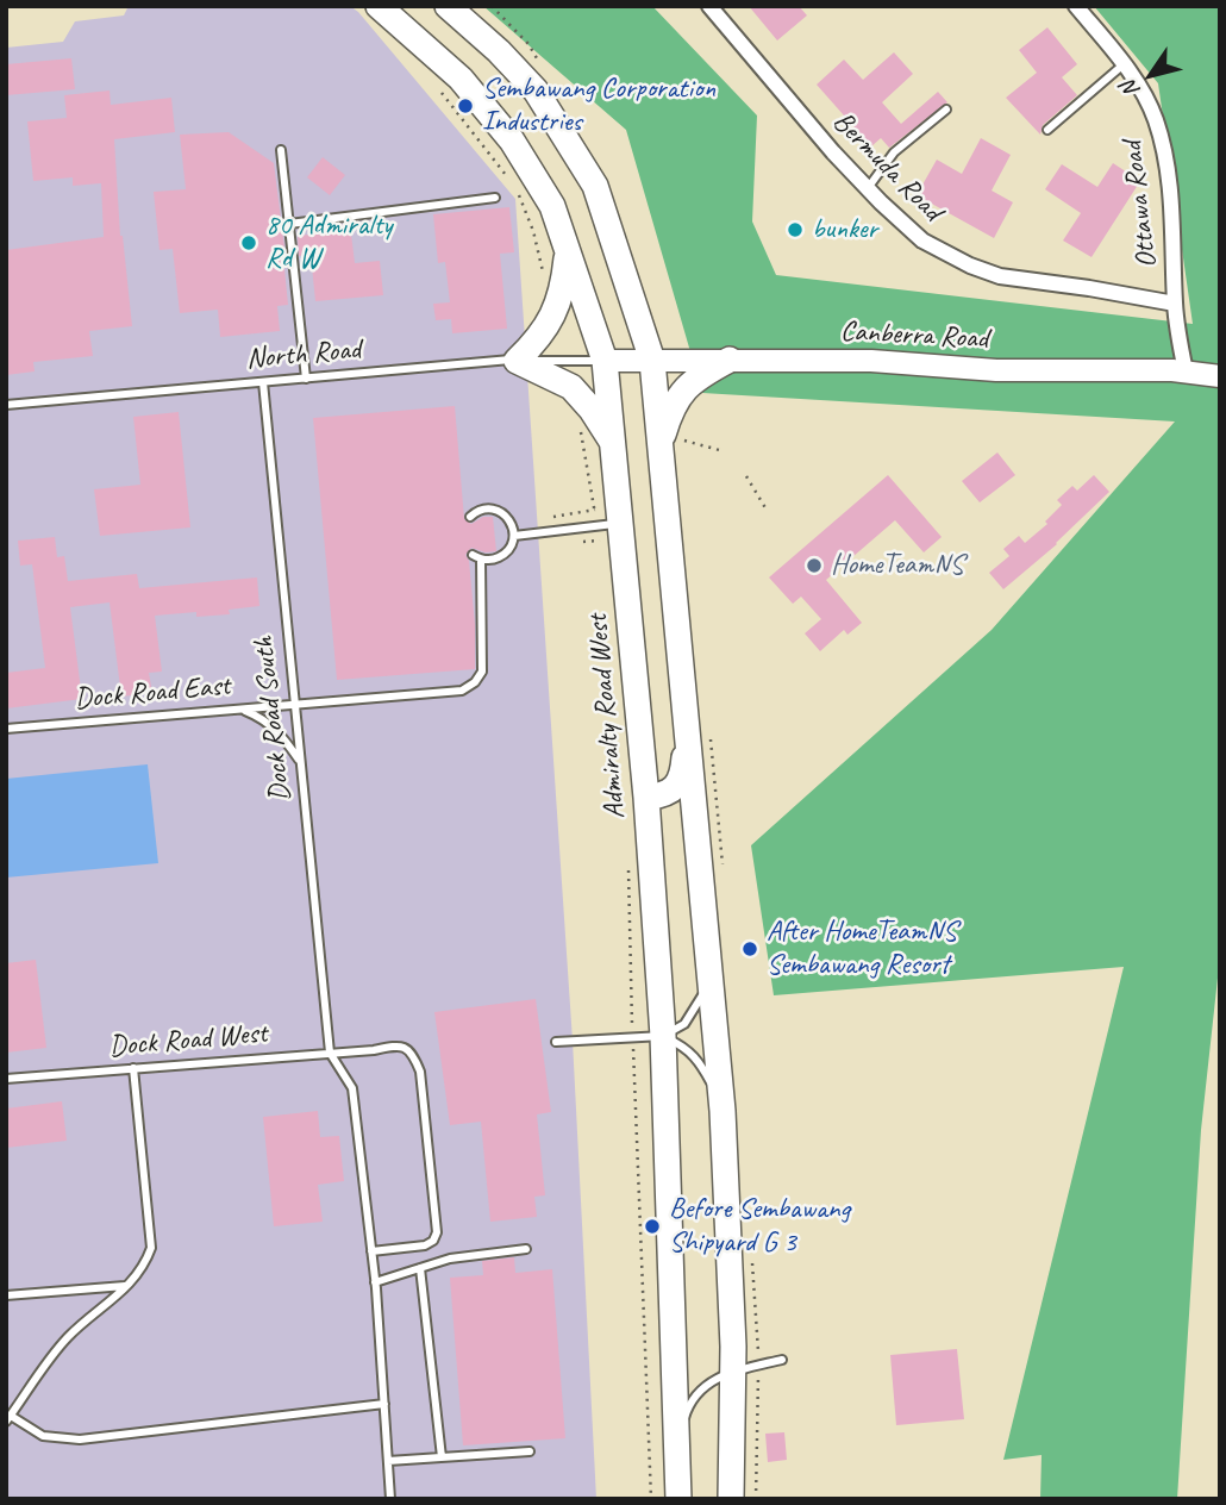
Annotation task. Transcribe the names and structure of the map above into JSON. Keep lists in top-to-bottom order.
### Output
{
  "streets": {
    "main road": ["Canberra Road", "Admiralty Road West"],
    "street": ["Bermuda Road", "Ottawa Road"],
    "lane": [
      "North Road",
      "Dock Road East",
      "Dock Road South",
      "Dock Road West"
    ]
  },
  "crossings": [
    ["Bermuda Road", "Ottawa Road"],
    ["Ottawa Road", "Canberra Road"],
    ["Canberra Road", "North Road"],
    ["Canberra Road", "Admiralty Road West"],
    ["North Road", "Admiralty Road West"],
    ["North Road", "Dock Road South"],
    ["Dock Road East", "Dock Road South"],
    ["Dock Road South", "Dock Road West"]
  ],
  "places": [
    "Sembawang Corporation Industries",
    "bunker",
    "80 Admiralty Rd W",
    "HomeTeamNS",
    "After HomeTeamNS Sembawang Resort",
    "Before Sembawang Shipyard G 3"
  ],
  "north": "bottom left"
}
